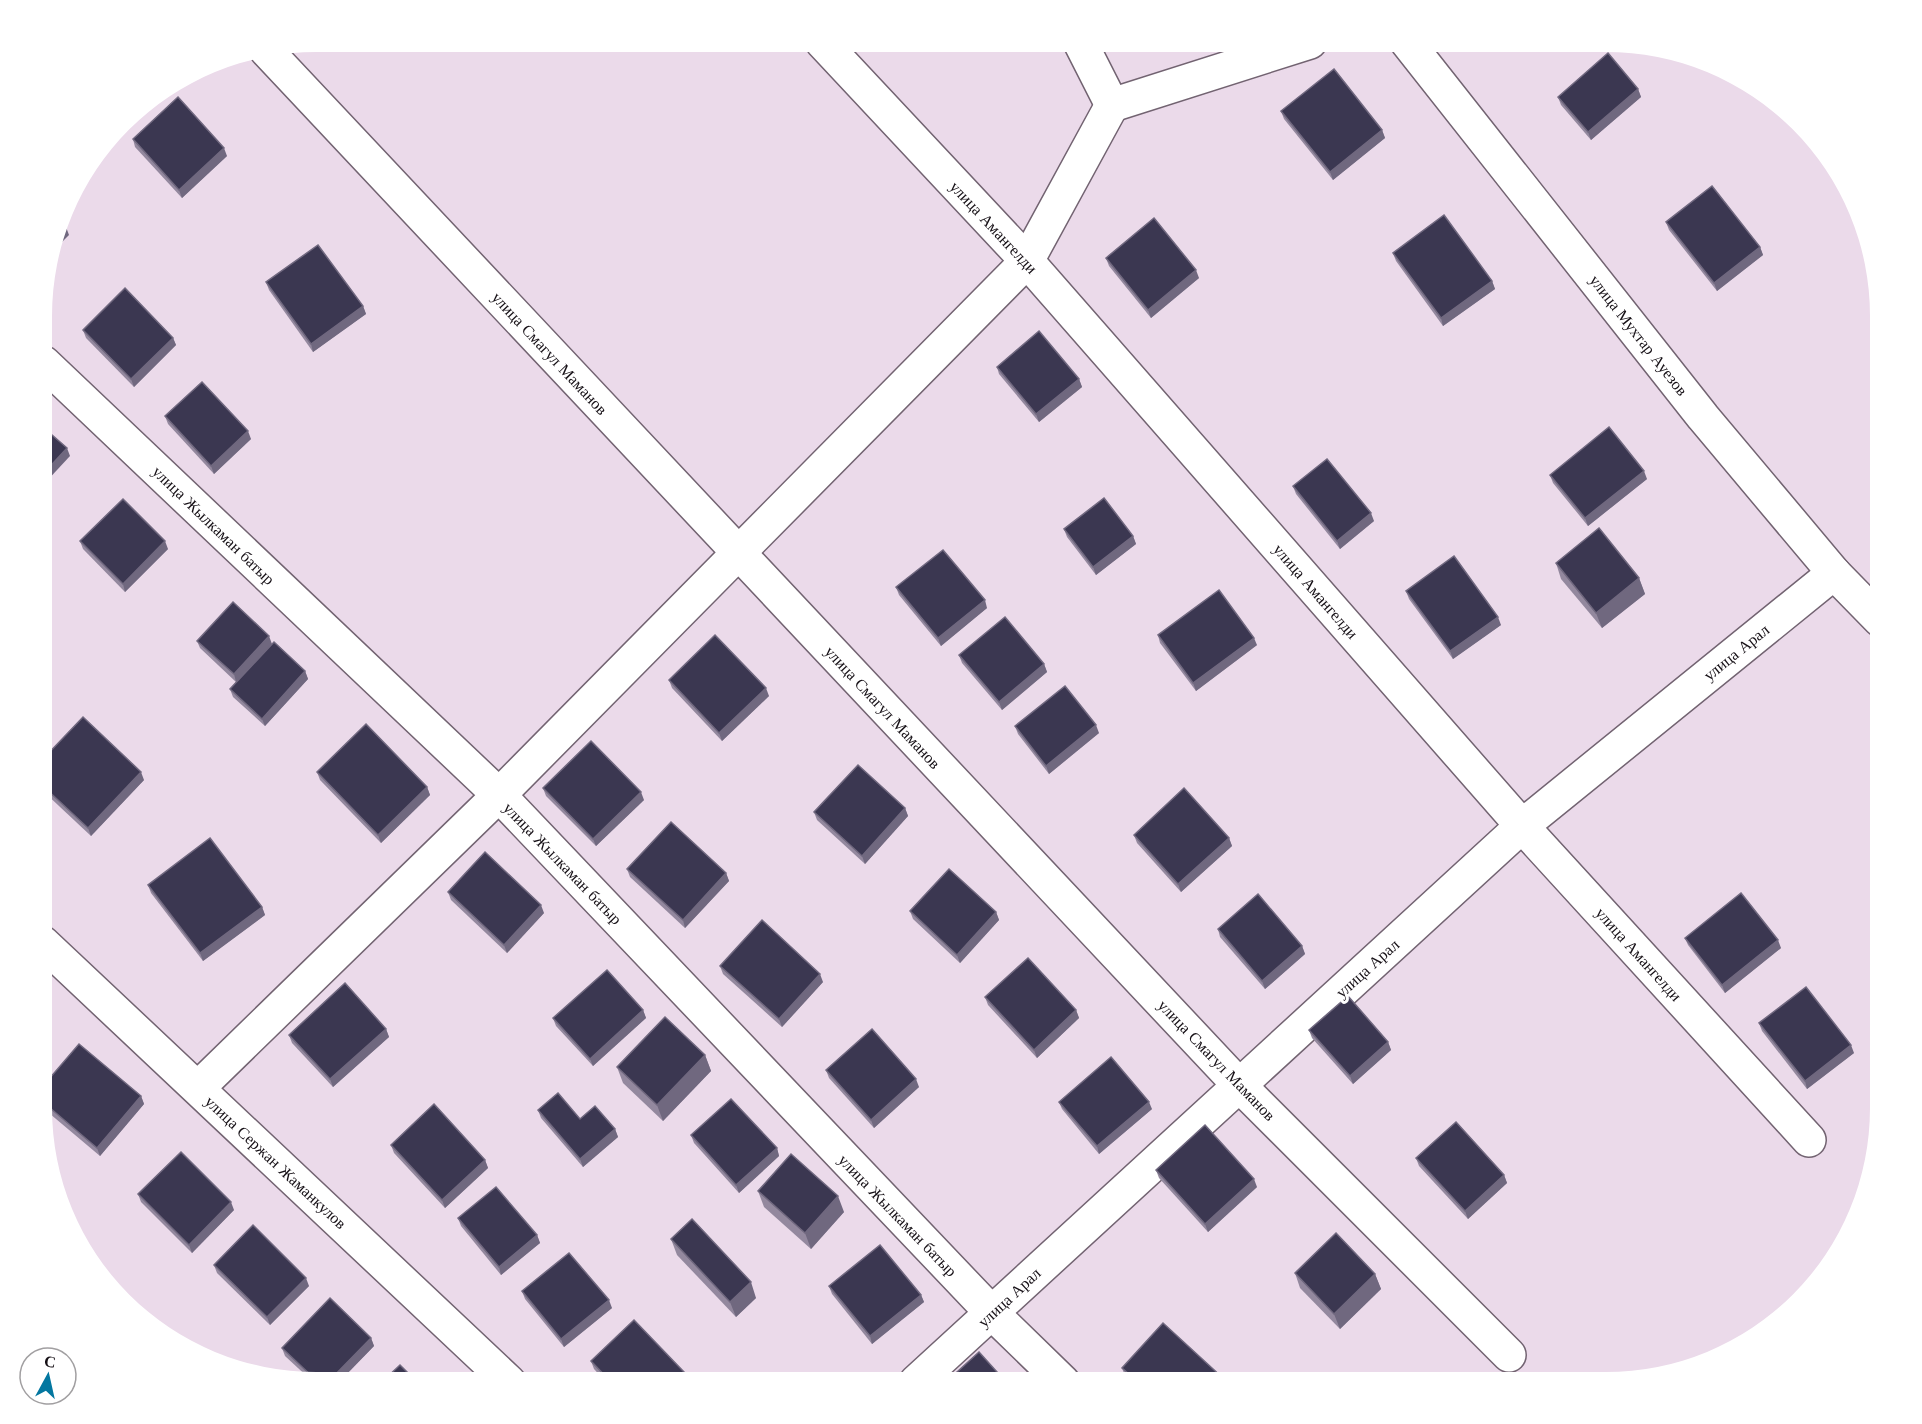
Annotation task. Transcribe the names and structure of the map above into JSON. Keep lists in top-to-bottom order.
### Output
{
  "streets": {
    "street": [
      "улица Амангелди",
      "улица Мухтар Ауезов",
      "улица Смагул Маманов",
      "улица Жылкаман батыр",
      "улица Арал",
      "улица Сержан Жаманкулов"
    ]
  },
  "crossings": [
    ["улица Амангелди", "улица Арал"],
    ["улица Мухтар Ауезов", "улица Арал"],
    ["улица Смагул Маманов", "улица Арал"],
    ["улица Жылкаман батыр", "улица Арал"]
  ],
  "north": "top"
}
